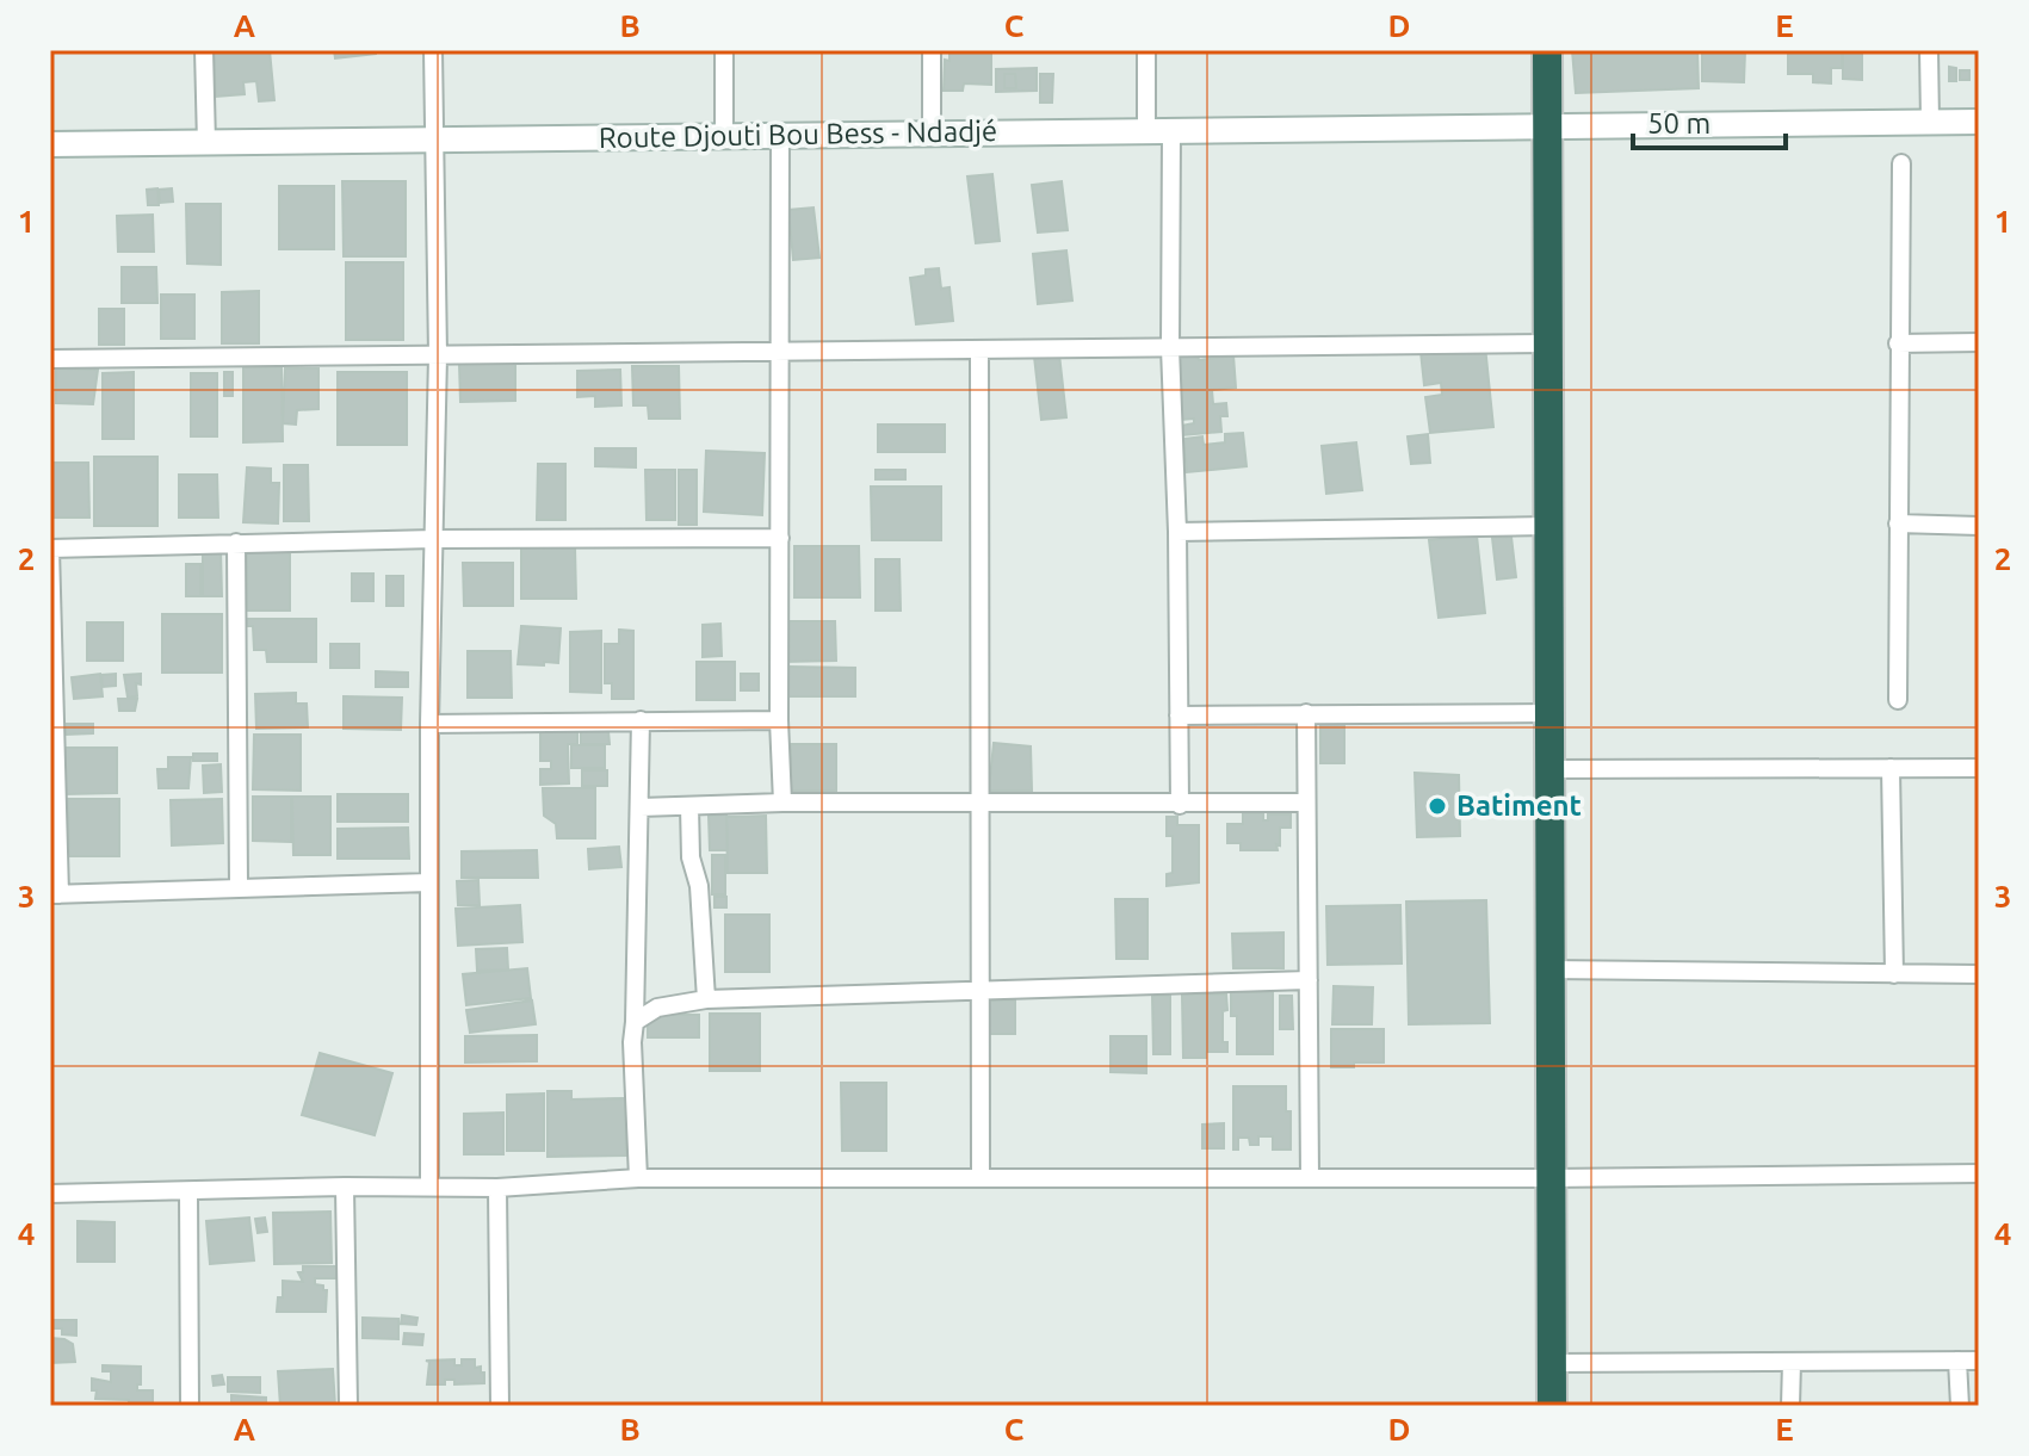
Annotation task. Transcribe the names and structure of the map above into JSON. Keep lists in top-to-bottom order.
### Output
{
  "streets": {
    "main road": ["Route Djouti Bou Bess - Ndadjé"]
  },
  "places": ["Batiment"],
  "scale_bar": "50 m",
  "grid": {
    "columns": [
      "A",
      "B",
      "C",
      "D",
      "E"
    ],
    "rows": [
      "1",
      "2",
      "3",
      "4"
    ]
  }
}
